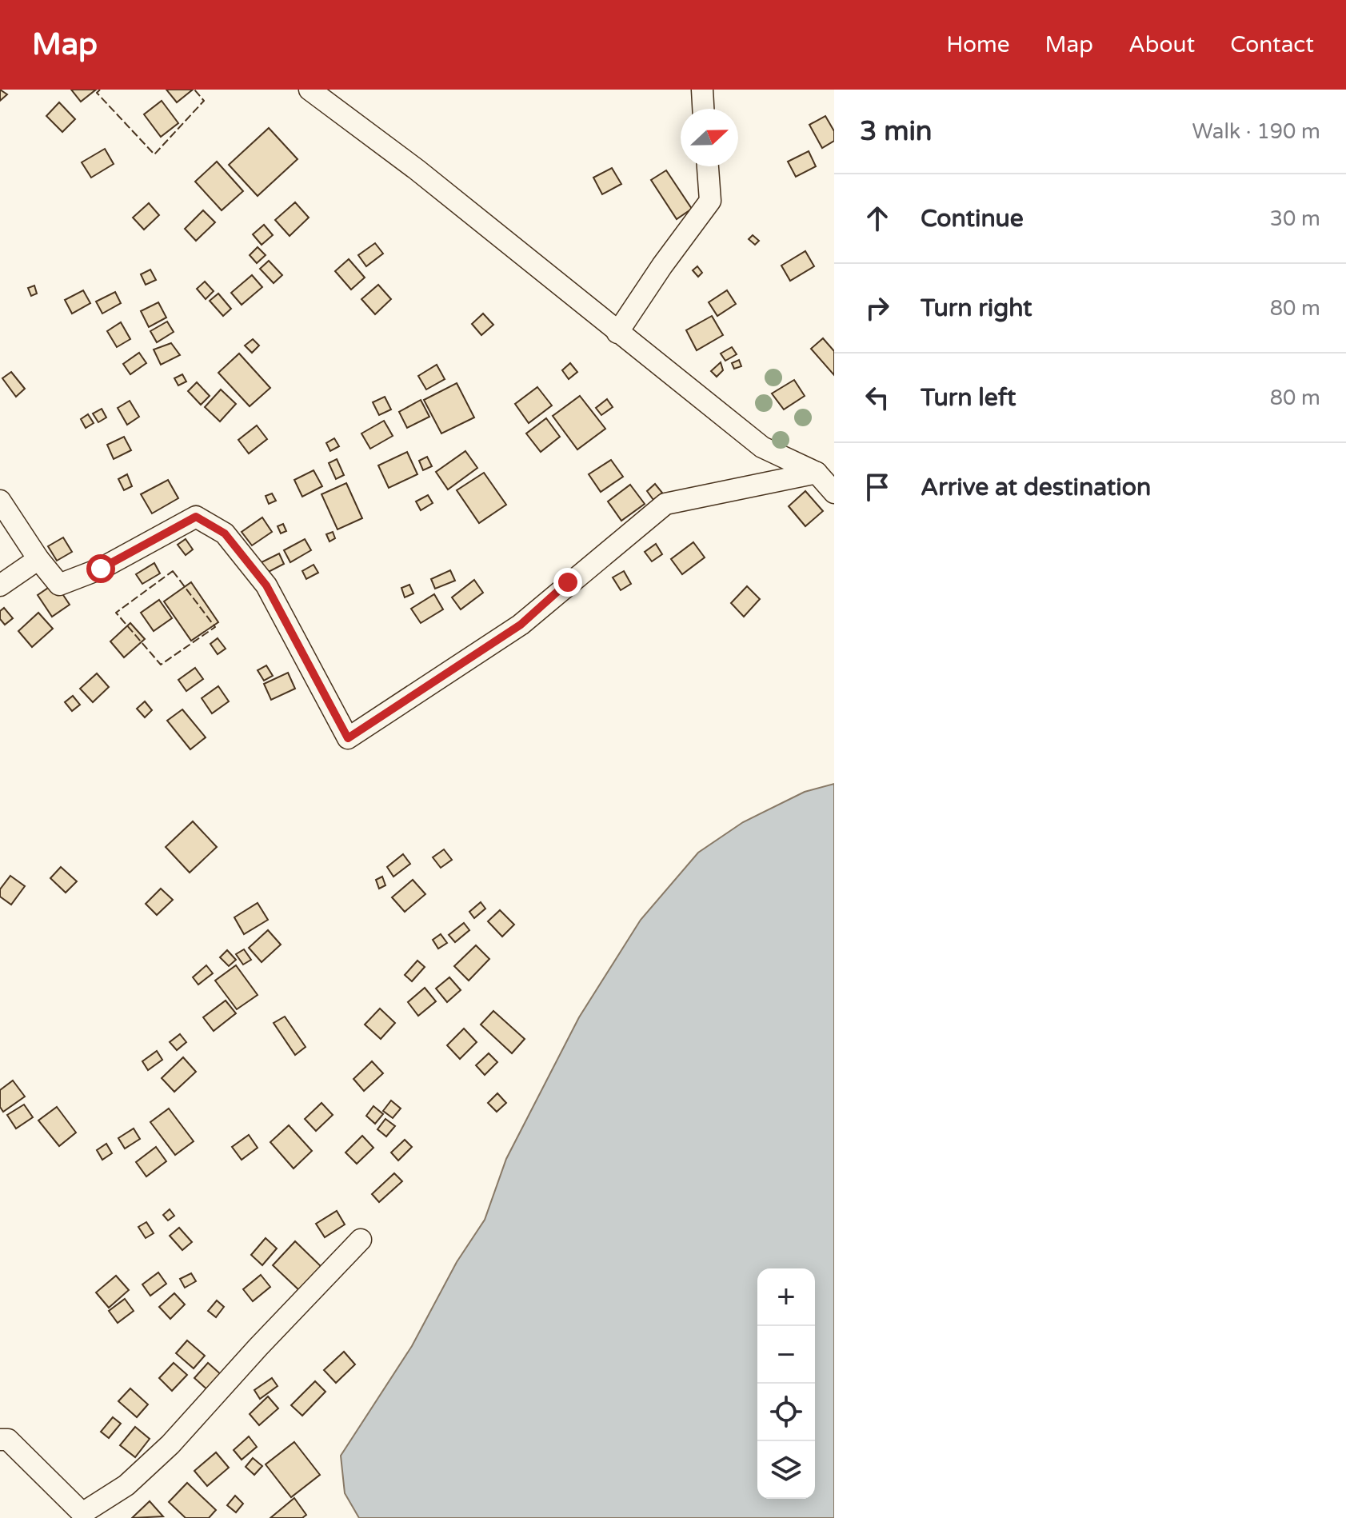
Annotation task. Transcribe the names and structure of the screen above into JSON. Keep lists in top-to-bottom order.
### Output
{
  "north": "right",
  "page": {
    "header": "Map",
    "nav": [
      "Home",
      "Map",
      "About",
      "Contact"
    ],
    "heading": ["3 min", "Walk · 190 m"],
    "list": [
      ["Continue", "30 m"],
      ["Turn right", "80 m"],
      ["Turn left", "80 m"],
      "Arrive at destination"
    ],
    "map_buttons": ["+", "−"]
  }
}
